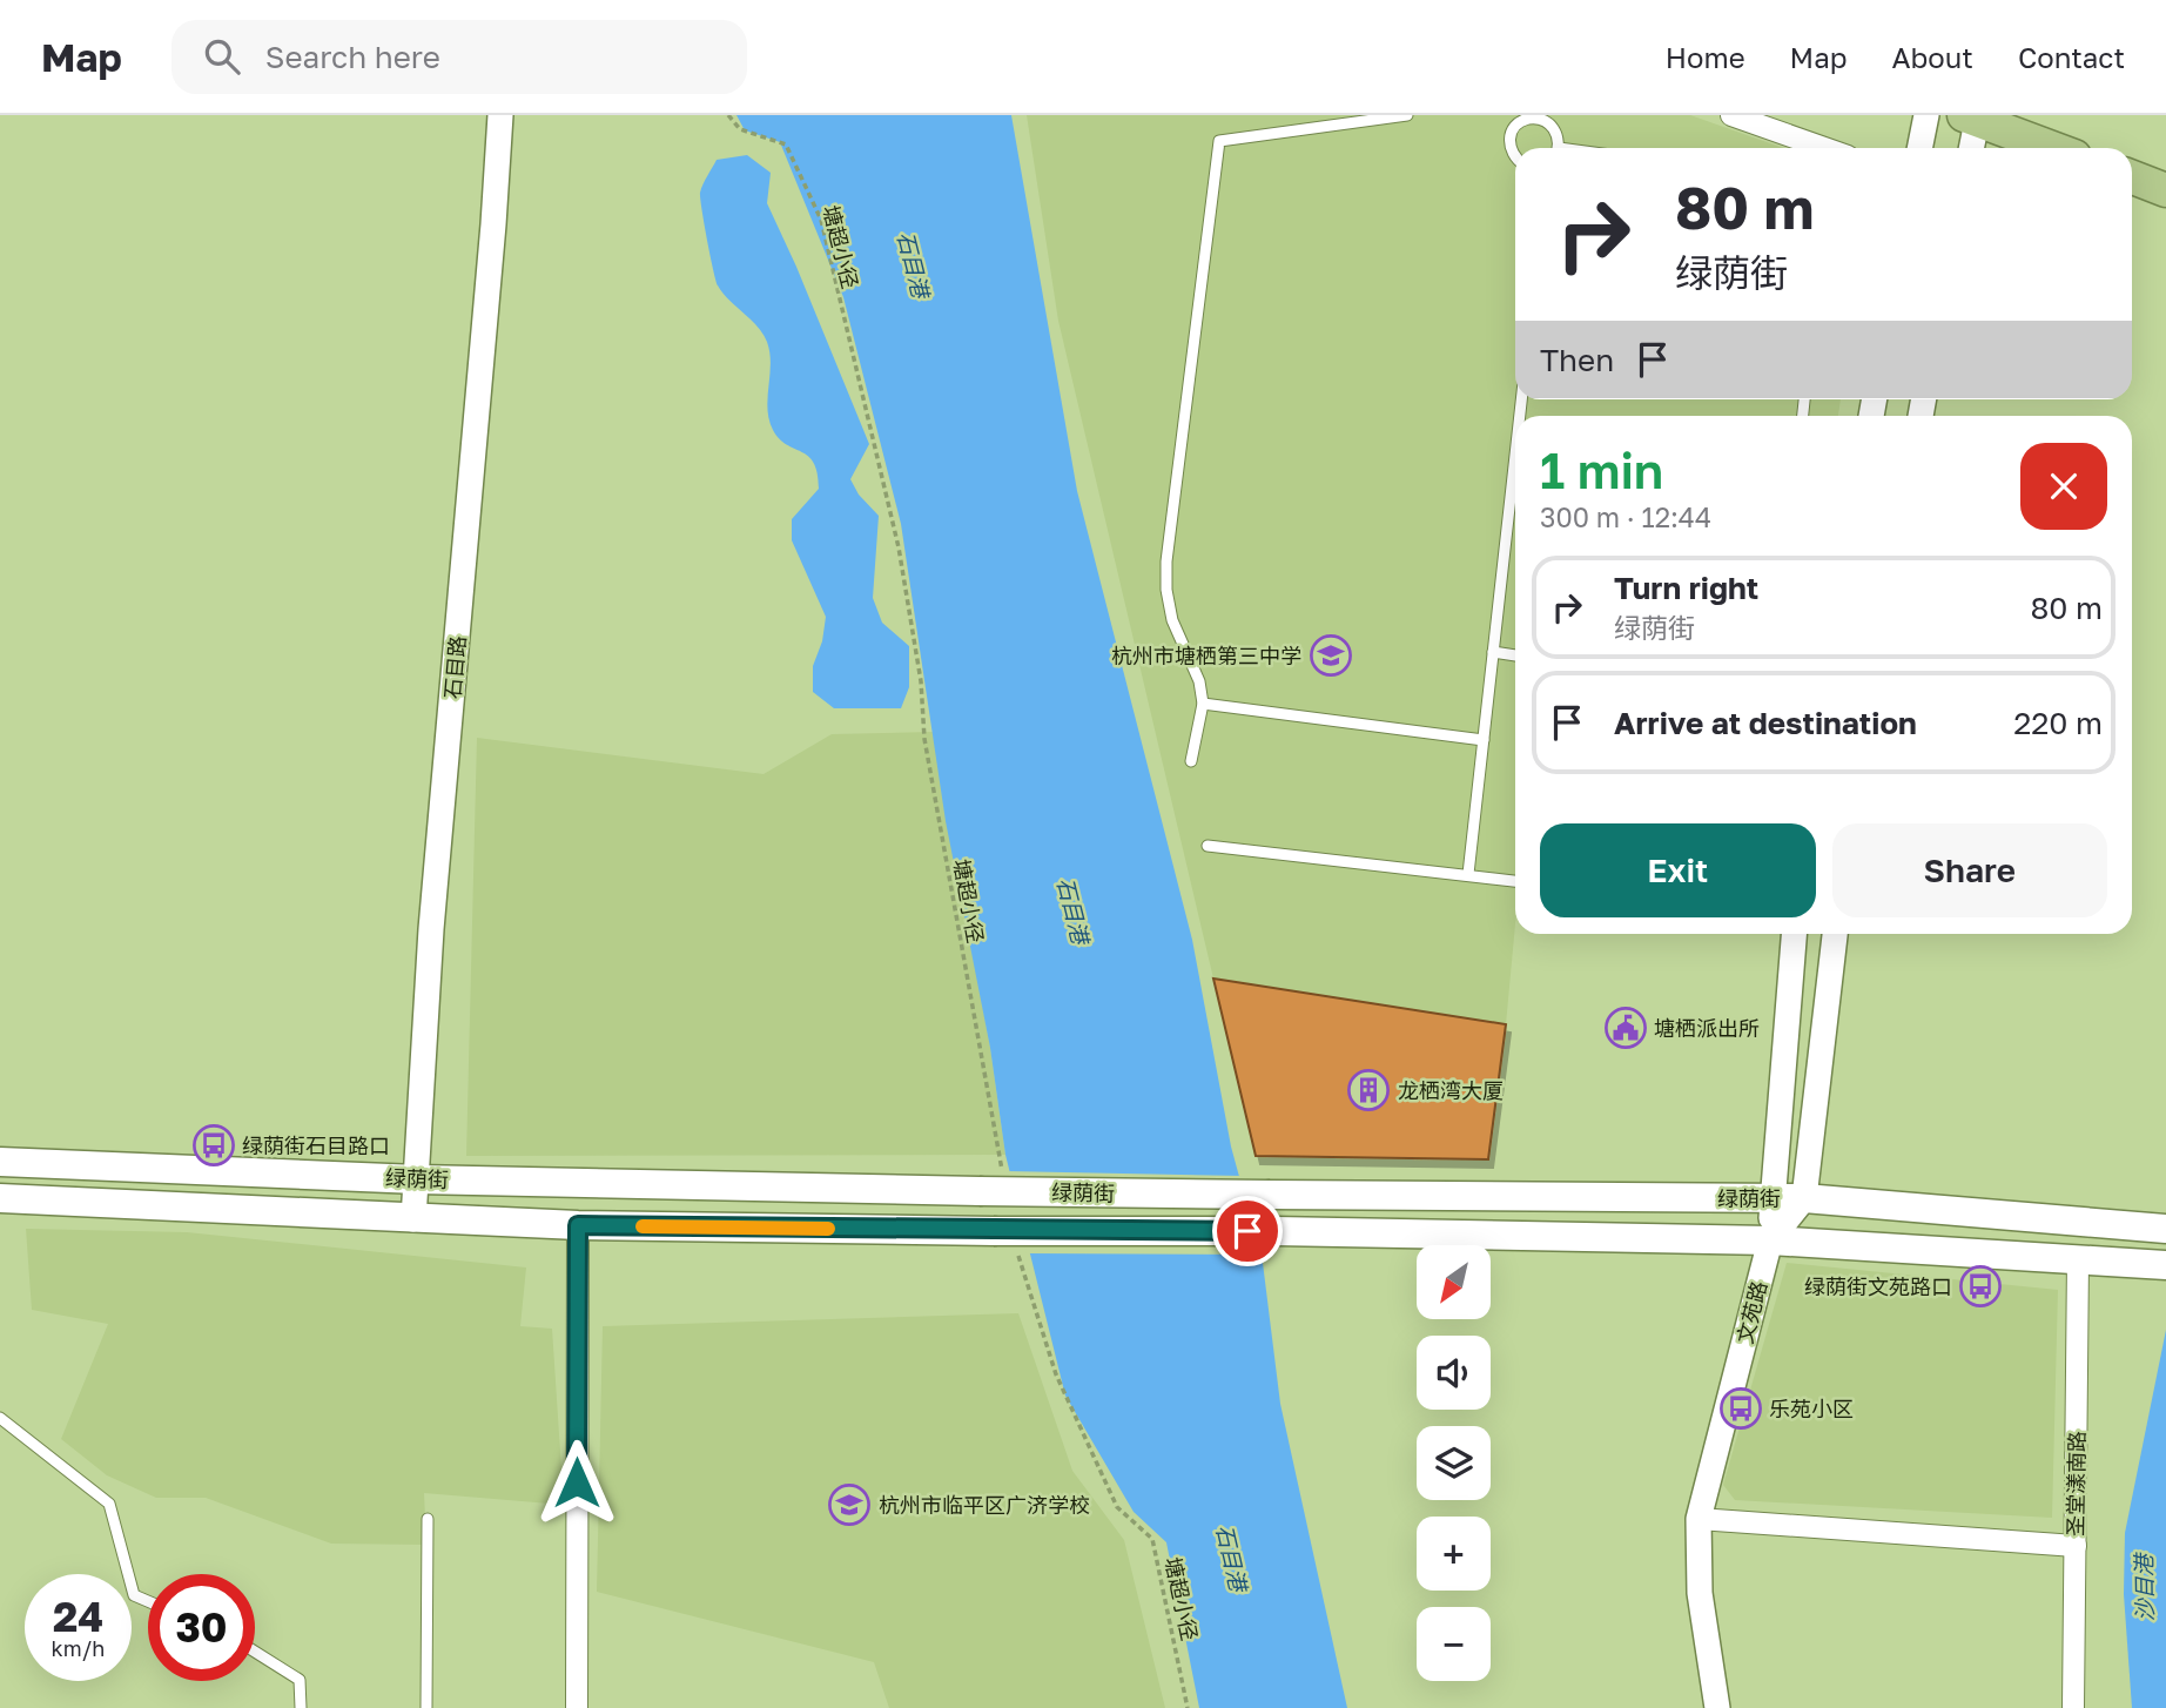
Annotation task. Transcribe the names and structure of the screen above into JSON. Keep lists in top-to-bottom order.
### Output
{
  "streets": {
    "main road": ["绿荫街"],
    "street": ["石目路", "文苑路", "圣堂漾南路"],
    "path": ["塘超小径"]
  },
  "crossings": [
    ["塘超小径", "绿荫街"],
    ["石目路", "绿荫街"],
    ["绿荫街", "文苑路"],
    ["绿荫街", "圣堂漾南路"]
  ],
  "water": ["石目港", "沙目港"],
  "places": {
    "school or university": ["杭州市塘栖第三中学", "杭州市临平区广济学校"],
    "public building": ["塘栖派出所"],
    "building": ["龙栖湾大厦"],
    "bus stop": ["绿荫街石目路口", "绿荫街文苑路口", "乐苑小区"]
  },
  "north": "bottom left",
  "page": {
    "header": "Map",
    "search": "Search here",
    "nav": [
      "Home",
      "Map",
      "About",
      "Contact"
    ],
    "turn": ["80 m", "绿荫街"],
    "then": "Then",
    "heading": ["1 min", "300 m · 12:44"],
    "list": [
      {
        "name": "Turn right",
        "note": "绿荫街",
        "value": "80 m"
      },
      {
        "name": "Arrive at destination",
        "value": "220 m"
      }
    ],
    "buttons": ["Exit", "Share"],
    "map_buttons": ["+", "−"],
    "speed": "24 km/h",
    "limit": "30"
  }
}
